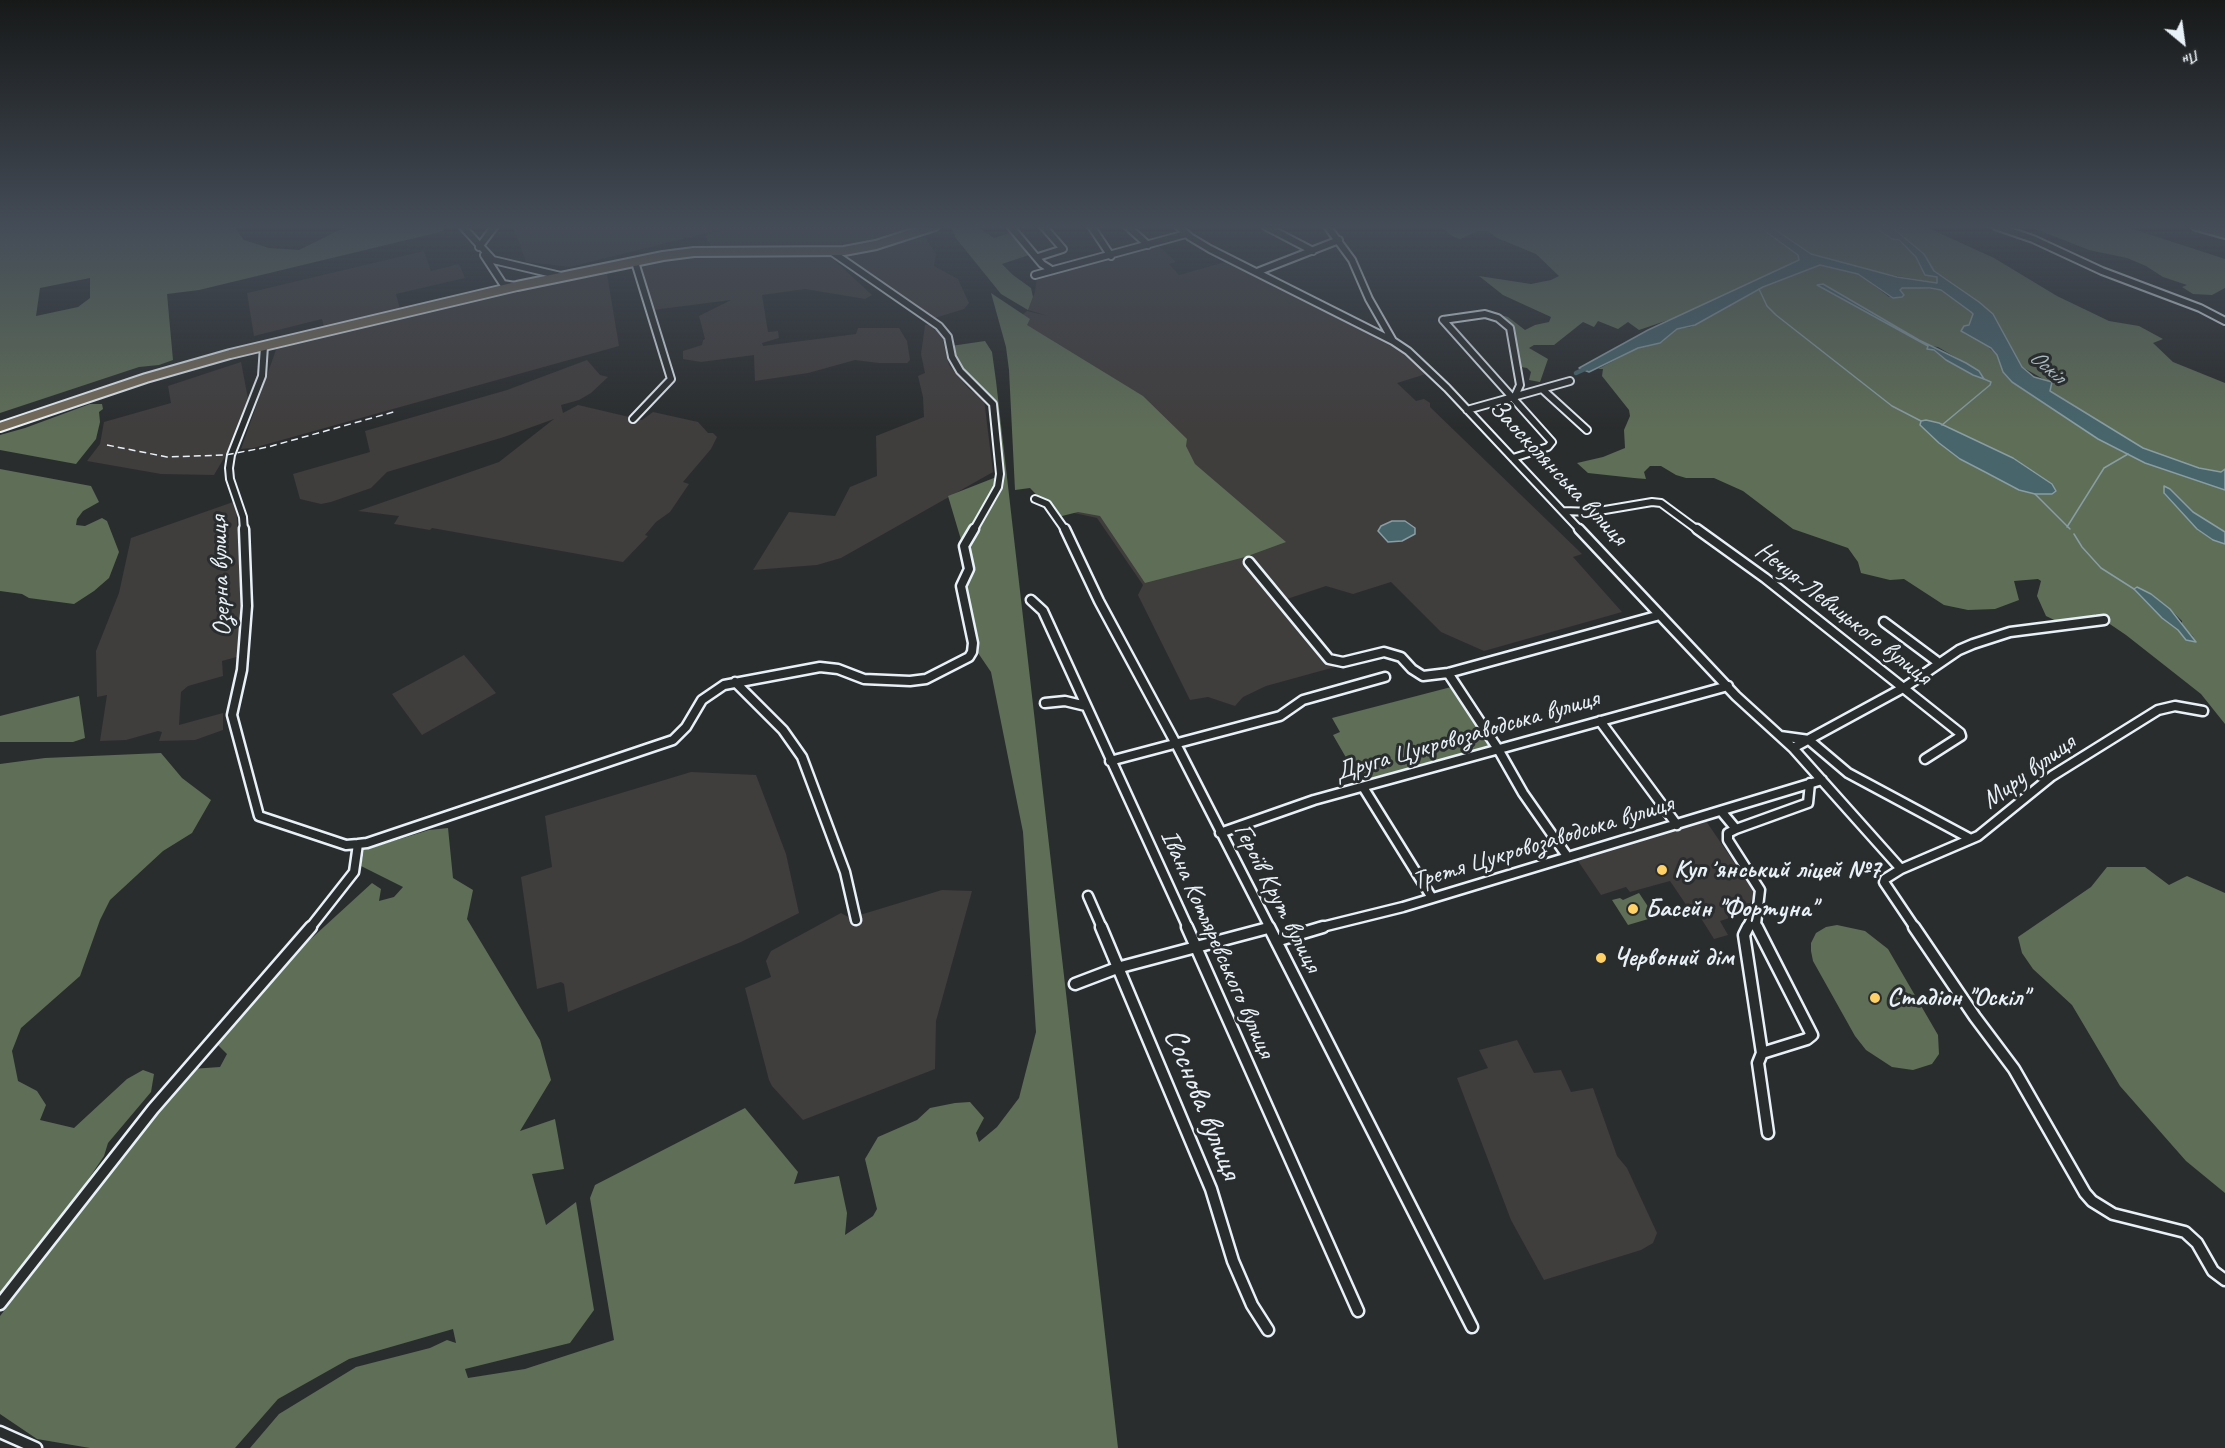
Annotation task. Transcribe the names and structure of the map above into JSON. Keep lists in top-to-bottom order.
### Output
{
  "streets": {
    "street": [
      "Заосколянська вулиця",
      "Озерна вулиця",
      "Нечуя-Левицького вулиця",
      "Друга Цукровозаводська вулиця",
      "Миру вулиця",
      "Третя Цукровозаводська вулиця",
      "Героїв Крут вулиця",
      "Івана Котляревського вулиця",
      "Соснова вулиця"
    ]
  },
  "crossings": [
    ["Заосколянська вулиця", "Нечуя-Левицького вулиця"],
    ["Заосколянська вулиця", "Друга Цукровозаводська вулиця"],
    ["Заосколянська вулиця", "Миру вулиця"],
    ["Заосколянська вулиця", "Третя Цукровозаводська вулиця"],
    ["Друга Цукровозаводська вулиця", "Героїв Крут вулиця"],
    ["Третя Цукровозаводська вулиця", "Героїв Крут вулиця"]
  ],
  "water": ["Оскіл"],
  "places": [
    "Купʼянський ліцей №7",
    "Басейн \"Фортуна\"",
    "Червоний дім",
    "Стадіон \"Оскіл\""
  ],
  "north": "bottom right"
}
